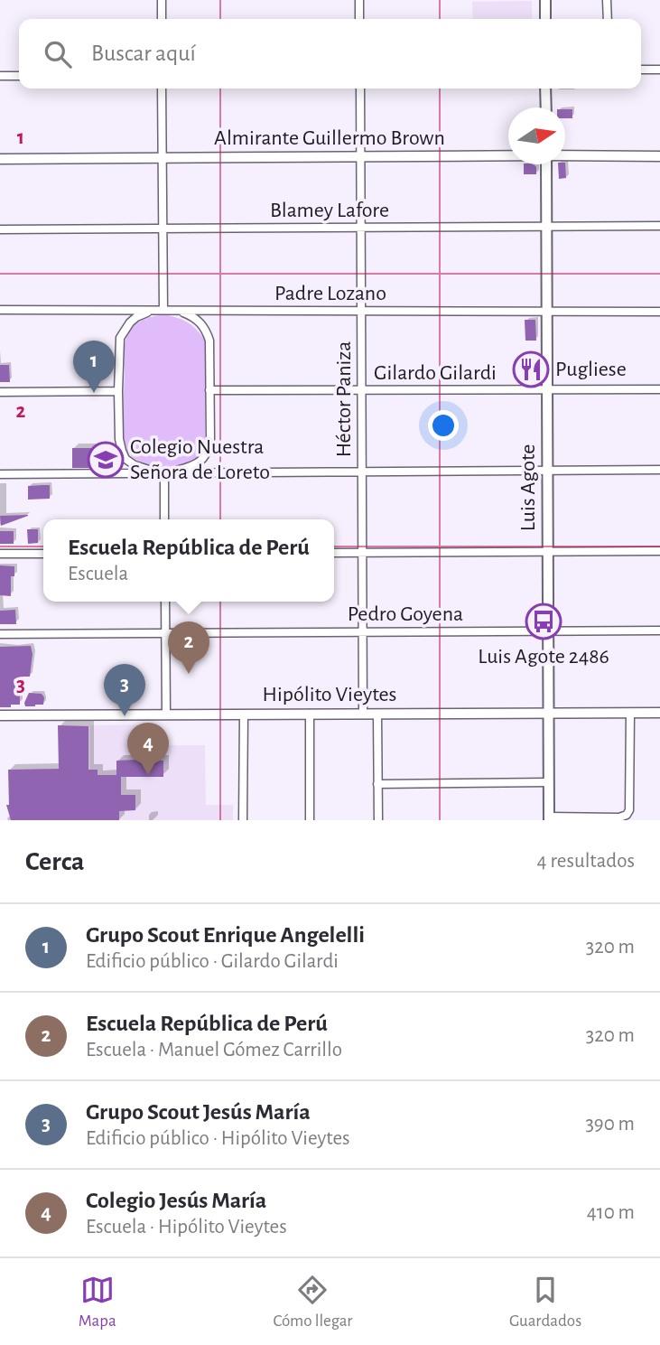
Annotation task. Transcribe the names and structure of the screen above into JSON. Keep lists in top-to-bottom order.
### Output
{
  "streets": {
    "main road": ["Luis Agote"],
    "street": [
      "Almirante Guillermo Brown",
      "Blamey Lafore",
      "Padre Lozano",
      "Gilardo Gilardi",
      "Héctor Paniza",
      "Pedro Goyena",
      "Hipólito Vieytes"
    ]
  },
  "crossings": [
    ["Almirante Guillermo Brown", "Héctor Paniza"],
    ["Blamey Lafore", "Héctor Paniza"],
    ["Blamey Lafore", "Luis Agote"],
    ["Padre Lozano", "Gilardo Gilardi"],
    ["Padre Lozano", "Héctor Paniza"],
    ["Padre Lozano", "Luis Agote"],
    ["Gilardo Gilardi", "Héctor Paniza"],
    ["Gilardo Gilardi", "Luis Agote"],
    ["Héctor Paniza", "Pedro Goyena"],
    ["Héctor Paniza", "Hipólito Vieytes"],
    ["Luis Agote", "Pedro Goyena"],
    ["Luis Agote", "Hipólito Vieytes"]
  ],
  "places": {
    "restaurant": ["Pugliese"],
    "school or university": ["Colegio Nuestra Señora de Loreto"],
    "bus stop": ["Luis Agote 2486"]
  },
  "north": "right",
  "page": {
    "search": "Buscar aquí",
    "pins": [
      "1",
      "2",
      "3",
      "4"
    ],
    "popup": ["Escuela República de Perú", "Escuela"],
    "heading": ["Cerca", "4 resultados"],
    "list": [
      {
        "mark": "1",
        "name": "Grupo Scout Enrique Angelelli",
        "note": "Edificio público · Gilardo Gilardi",
        "value": "320 m"
      },
      {
        "mark": "2",
        "name": "Escuela República de Perú",
        "note": "Escuela · Manuel Gómez Carrillo",
        "value": "320 m"
      },
      {
        "mark": "3",
        "name": "Grupo Scout Jesús María",
        "note": "Edificio público · Hipólito Vieytes",
        "value": "390 m"
      },
      {
        "mark": "4",
        "name": "Colegio Jesús María",
        "note": "Escuela · Hipólito Vieytes",
        "value": "410 m"
      }
    ],
    "nav": ["Mapa", "Cómo llegar", "Guardados"]
  },
  "grid": {
    "rows": ["1", "2", "3"]
  }
}
